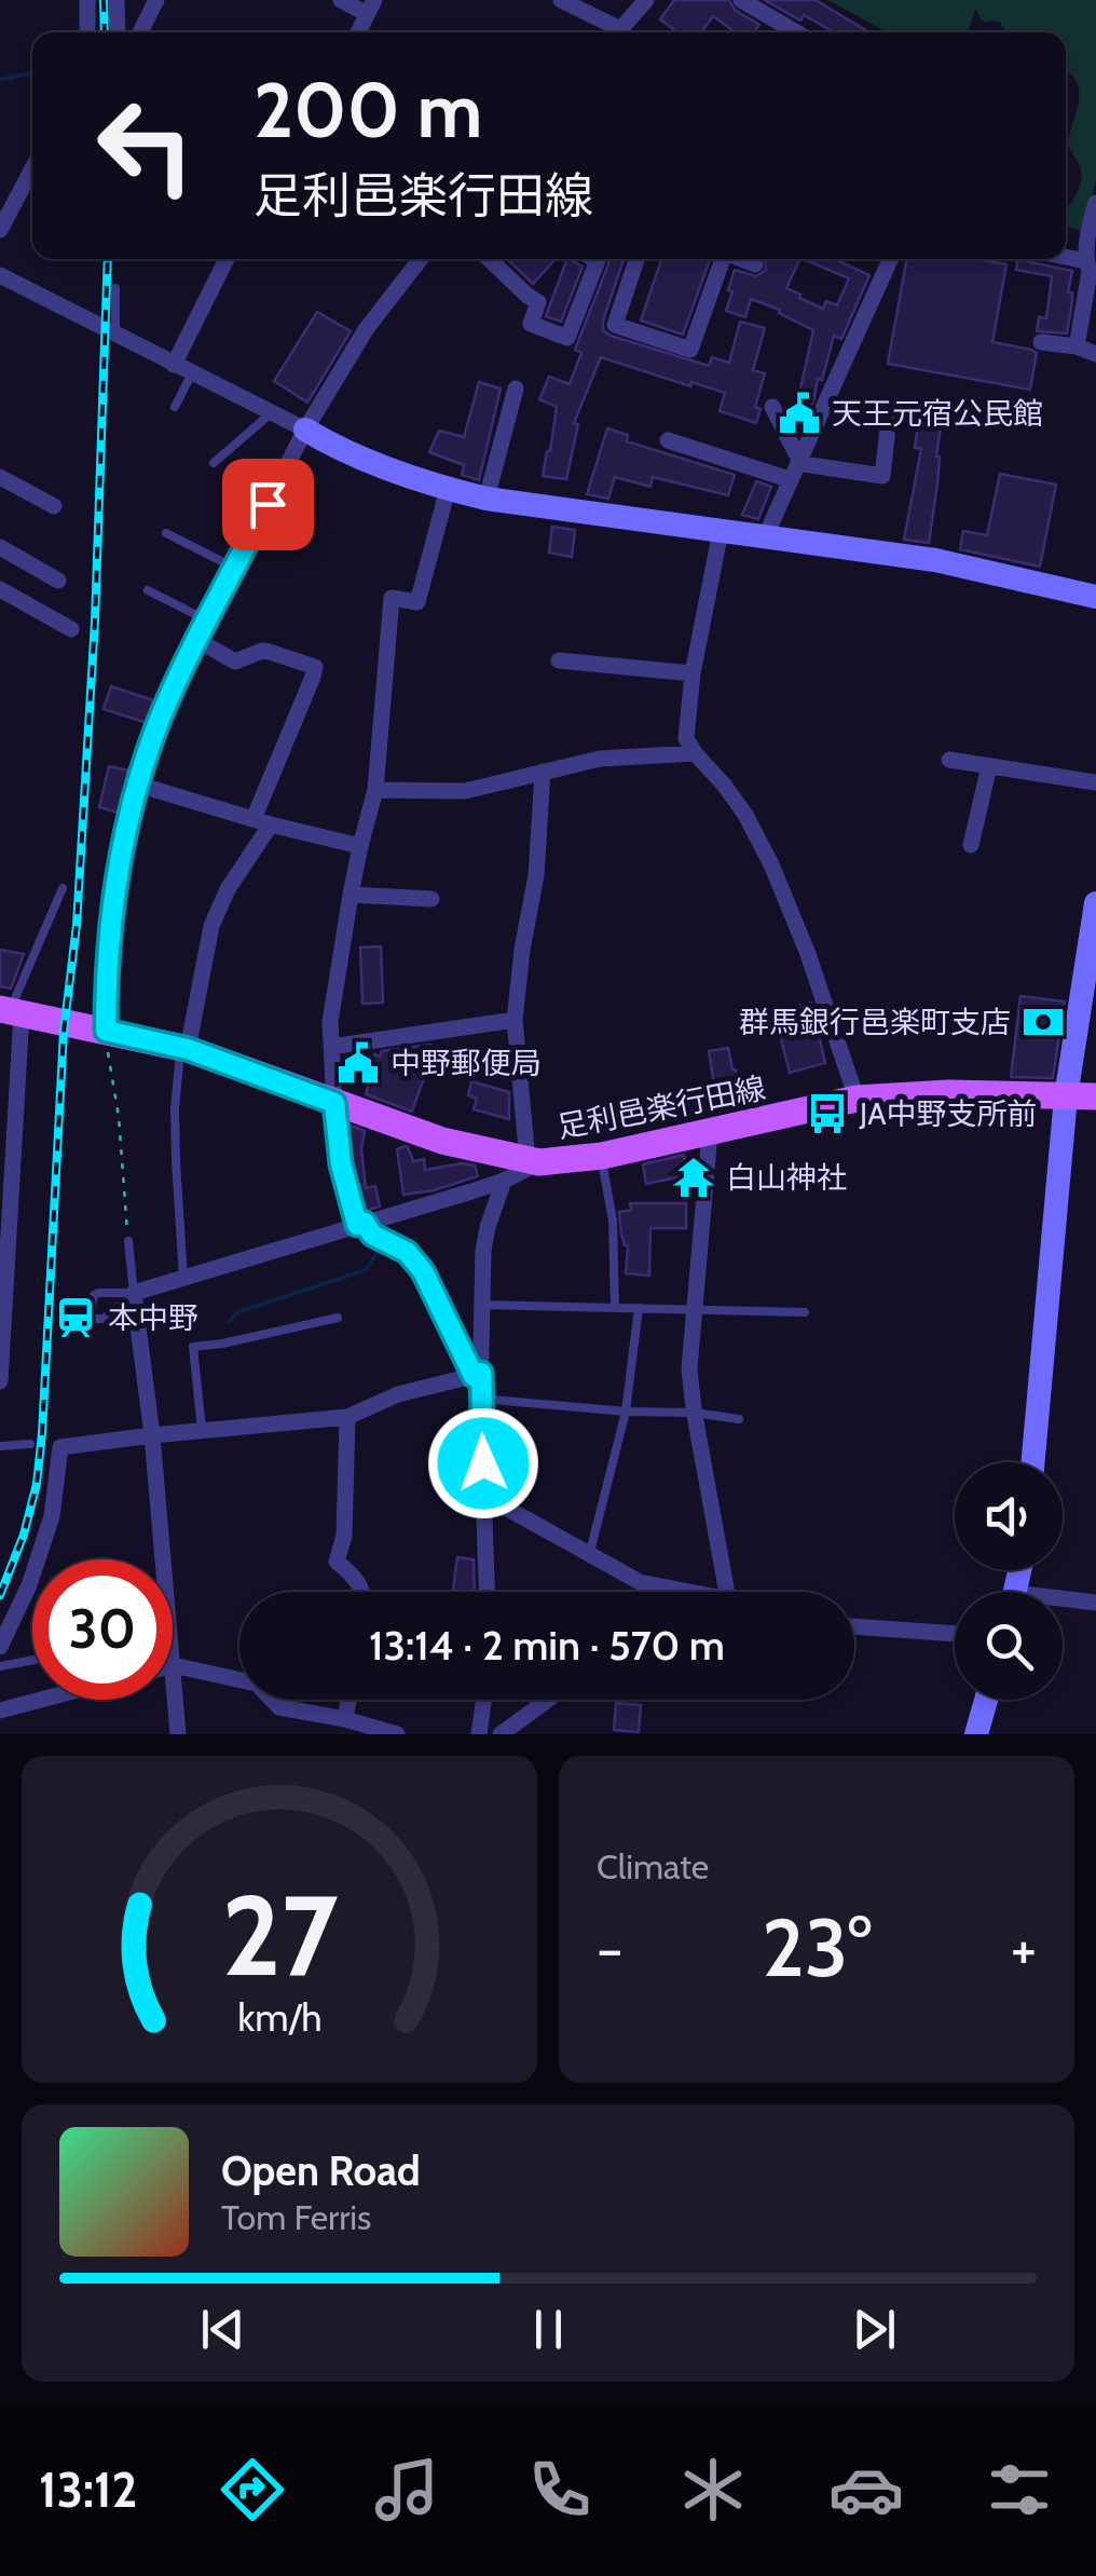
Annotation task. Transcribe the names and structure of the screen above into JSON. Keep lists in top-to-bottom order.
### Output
{
  "streets": {
    "main road": ["足利邑楽行田線"]
  },
  "places": {
    "public building": ["天王元宿公民館", "中野郵便局"],
    "bank": ["群馬銀行邑楽町支店"],
    "bus stop": ["JA中野支所前"],
    "temple": ["白山神社"],
    "station": ["本中野"]
  },
  "page": {
    "turn": ["200 m", "足利邑楽行田線"],
    "limit": "30",
    "trip": "13:14 · 2 min · 570 m",
    "tile": "Climate",
    "heat": ["−", "23°", "+"],
    "song": ["Open Road", "Tom Ferris"],
    "tabs": "13:12",
    "gauge": ["27", "km/h"]
  }
}
